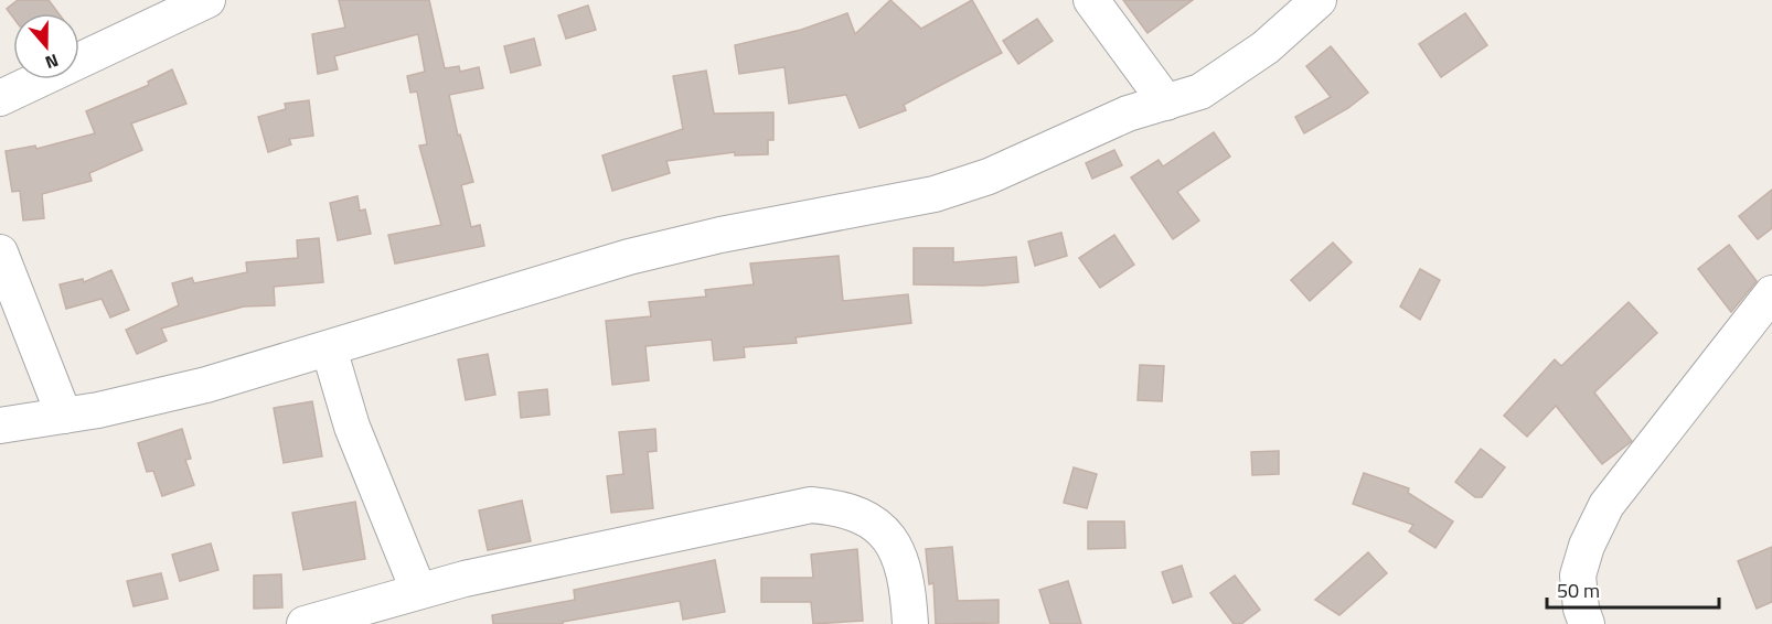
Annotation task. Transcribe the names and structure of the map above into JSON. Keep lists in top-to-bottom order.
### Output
{
  "scale_bar": "50 m",
  "north": "bottom"
}
